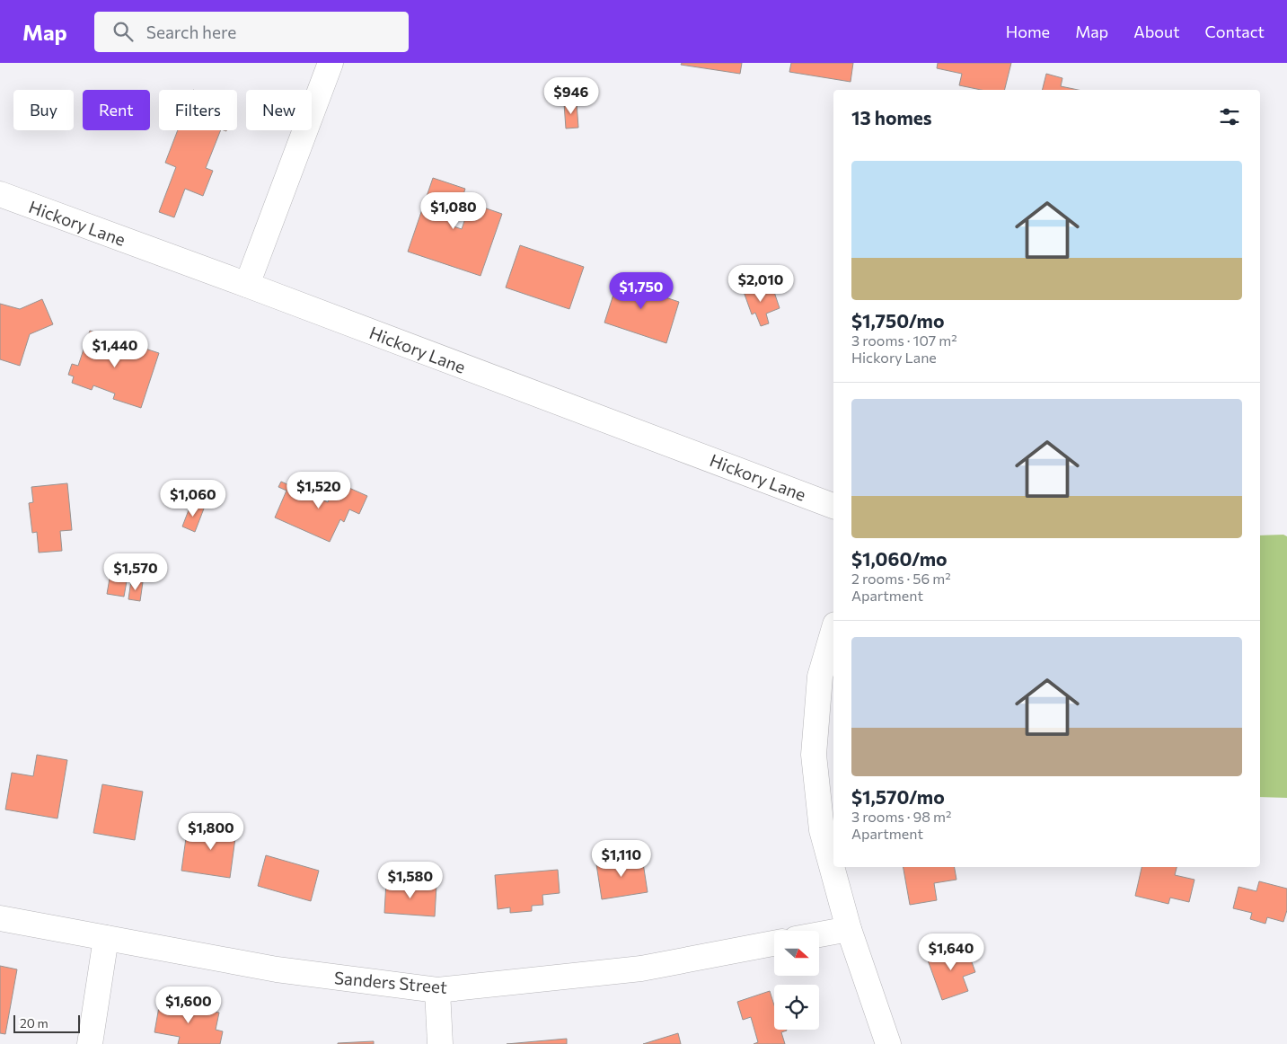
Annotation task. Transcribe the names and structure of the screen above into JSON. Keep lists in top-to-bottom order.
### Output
{
  "streets": {
    "street": ["Hickory Lane", "Sanders Street"]
  },
  "scale_bar": "20 m",
  "north": "right",
  "page": {
    "header": "Map",
    "search": "Search here",
    "nav": [
      "Home",
      "Map",
      "About",
      "Contact"
    ],
    "price": [
      "$946",
      "$1,080",
      "$2,010",
      "$1,750",
      "$1,440",
      "$1,520",
      "$1,060",
      "$1,570",
      "$1,800",
      "$1,110",
      "$1,580",
      "$1,640",
      "$1,600"
    ],
    "chip": [
      "Buy",
      "Rent",
      "Filters",
      "New"
    ],
    "heading": "13 homes",
    "list": [
      {
        "name": "$1,750/mo",
        "note": "3 rooms · 107 m² · Hickory Lane"
      },
      {
        "name": "$1,060/mo",
        "note": "2 rooms · 56 m² · Apartment"
      },
      {
        "name": "$1,570/mo",
        "note": "3 rooms · 98 m² · Apartment"
      }
    ],
    "scale": "20 m"
  }
}
